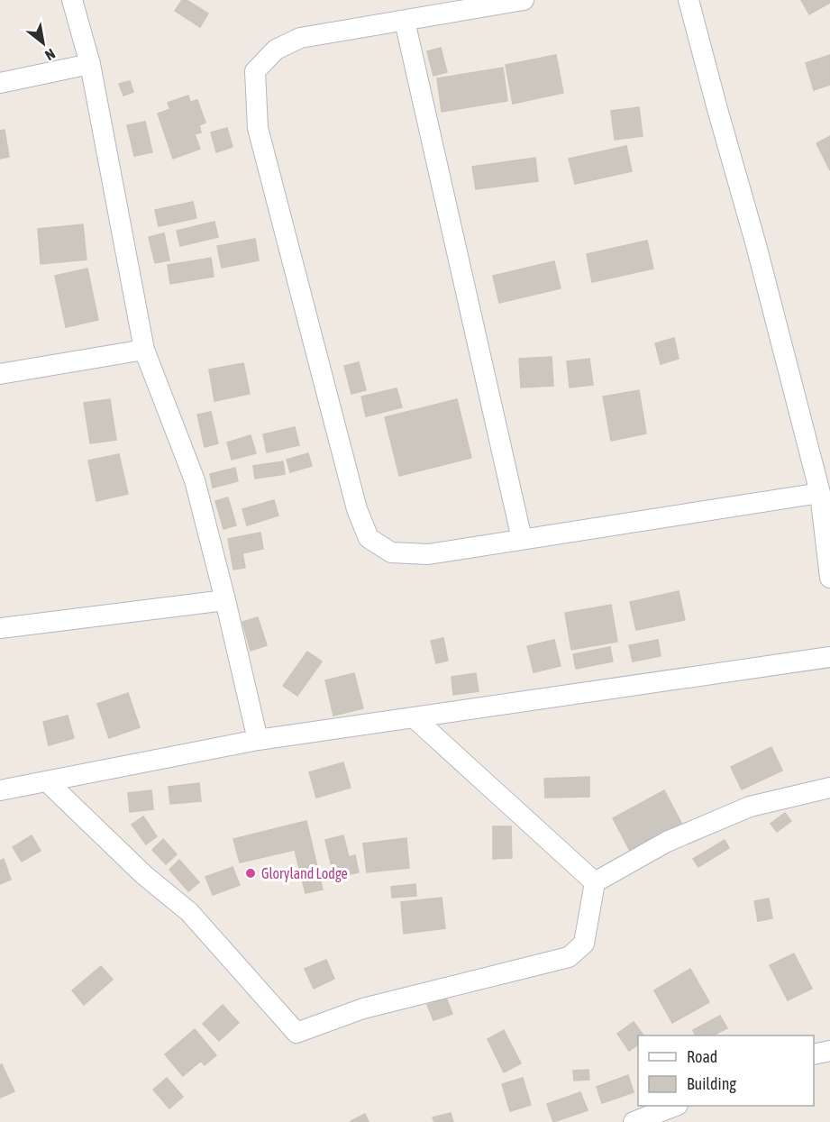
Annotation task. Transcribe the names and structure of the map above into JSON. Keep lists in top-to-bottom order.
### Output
{
  "places": ["Gloryland Lodge"],
  "legend": ["Road", "Building"],
  "north": "bottom right"
}
